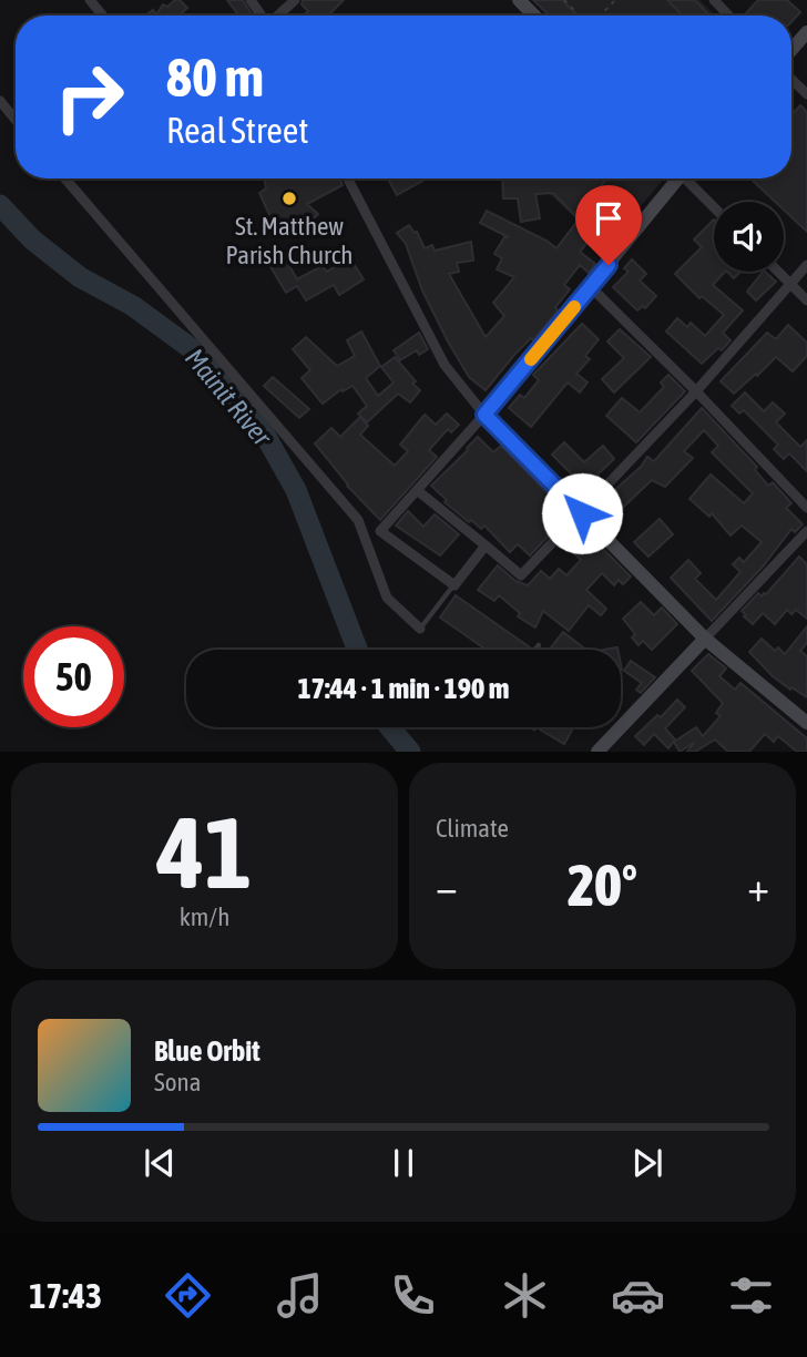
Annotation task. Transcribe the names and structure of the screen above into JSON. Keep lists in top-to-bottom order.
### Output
{
  "water": ["Mainit River"],
  "places": ["St. Matthew Parish Church"],
  "page": {
    "turn": ["80 m", "Real Street"],
    "limit": "50",
    "trip": "17:44 · 1 min · 190 m",
    "tile": [
      ["41", "km/h"],
      "Climate"
    ],
    "heat": ["−", "20°", "+"],
    "song": ["Blue Orbit", "Sona"],
    "tabs": "17:43"
  }
}
